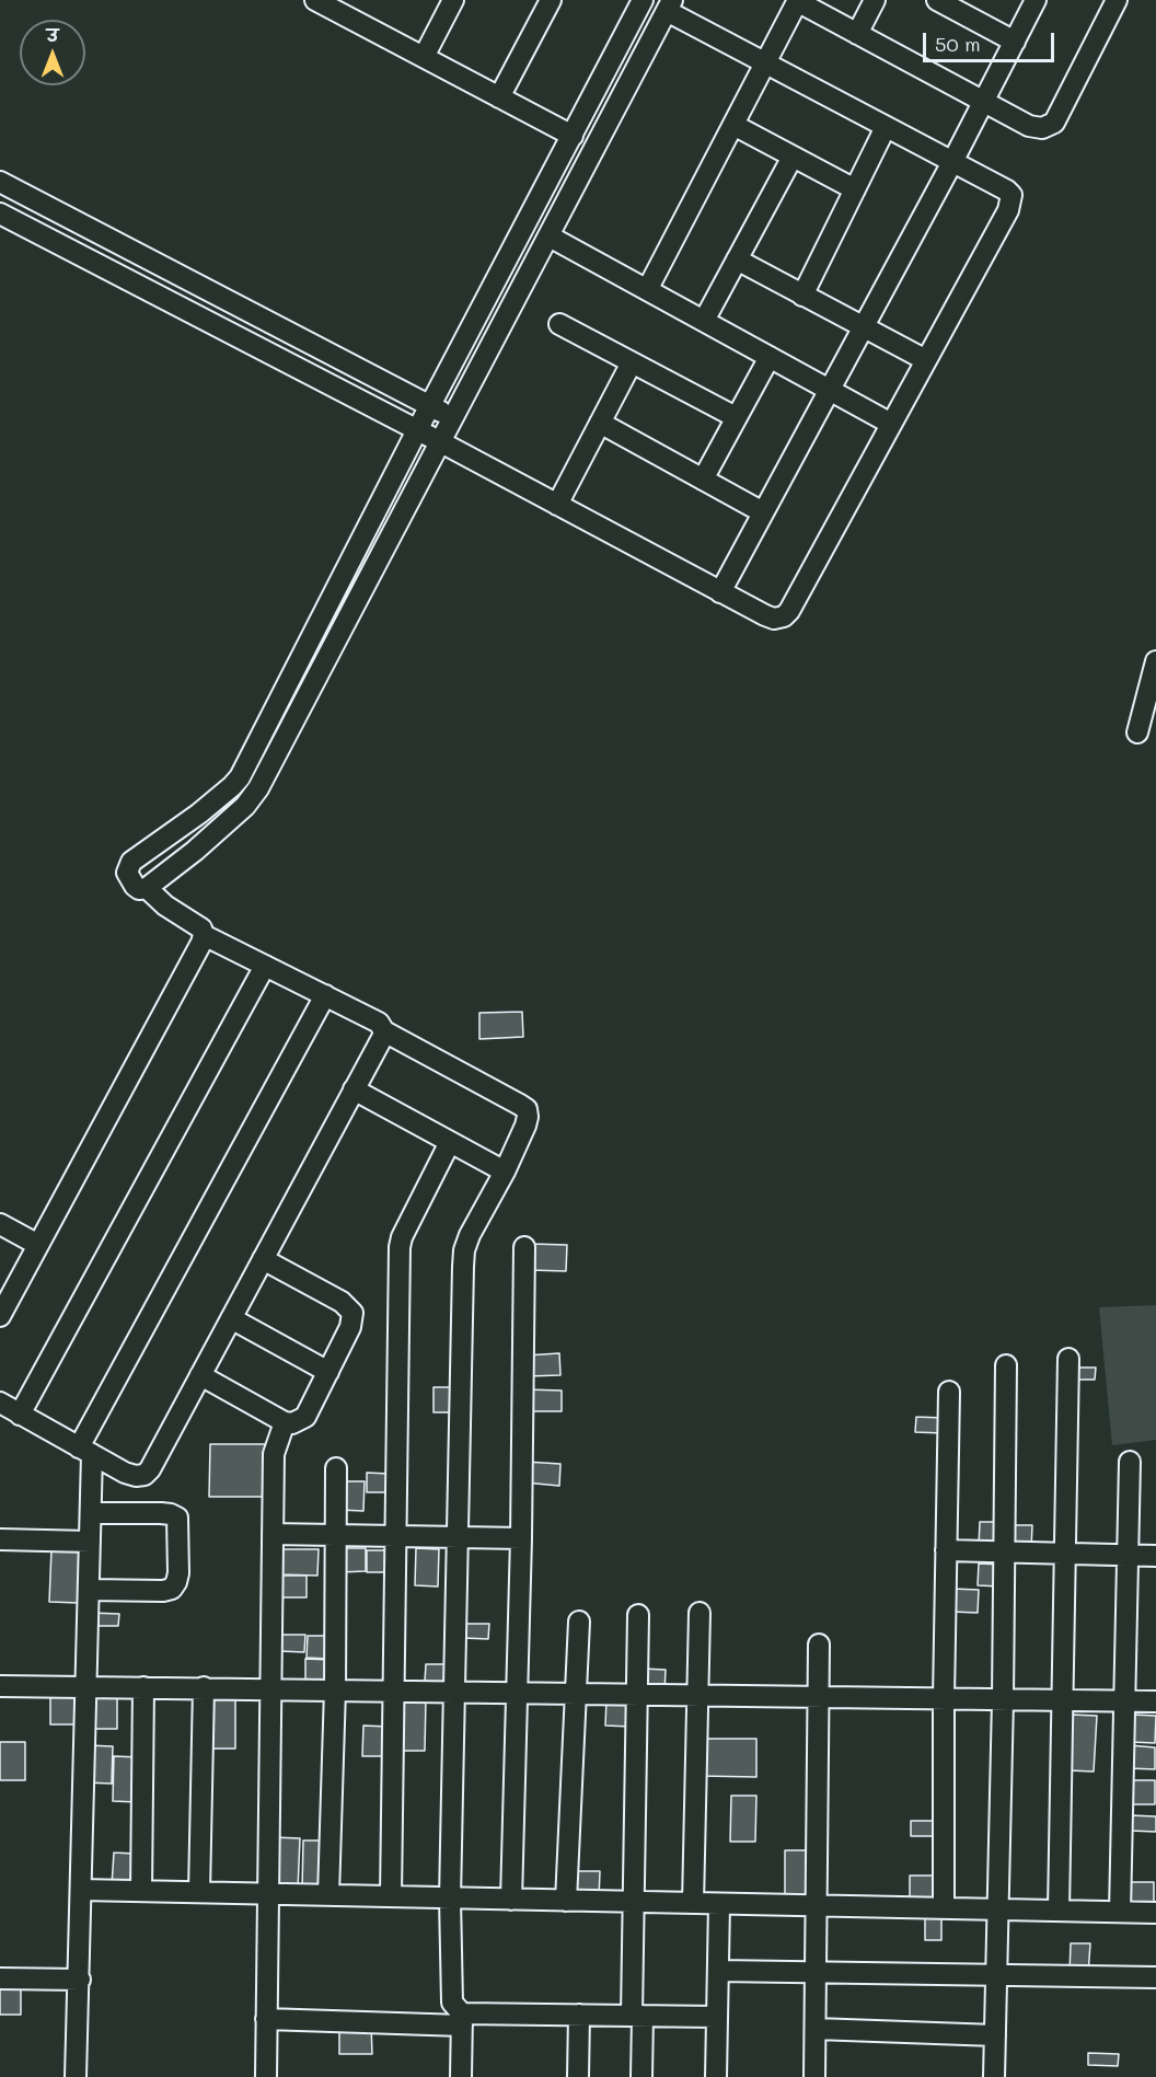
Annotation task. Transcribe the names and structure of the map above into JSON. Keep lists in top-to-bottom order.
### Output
{
  "scale_bar": "50 m",
  "north": "top"
}
